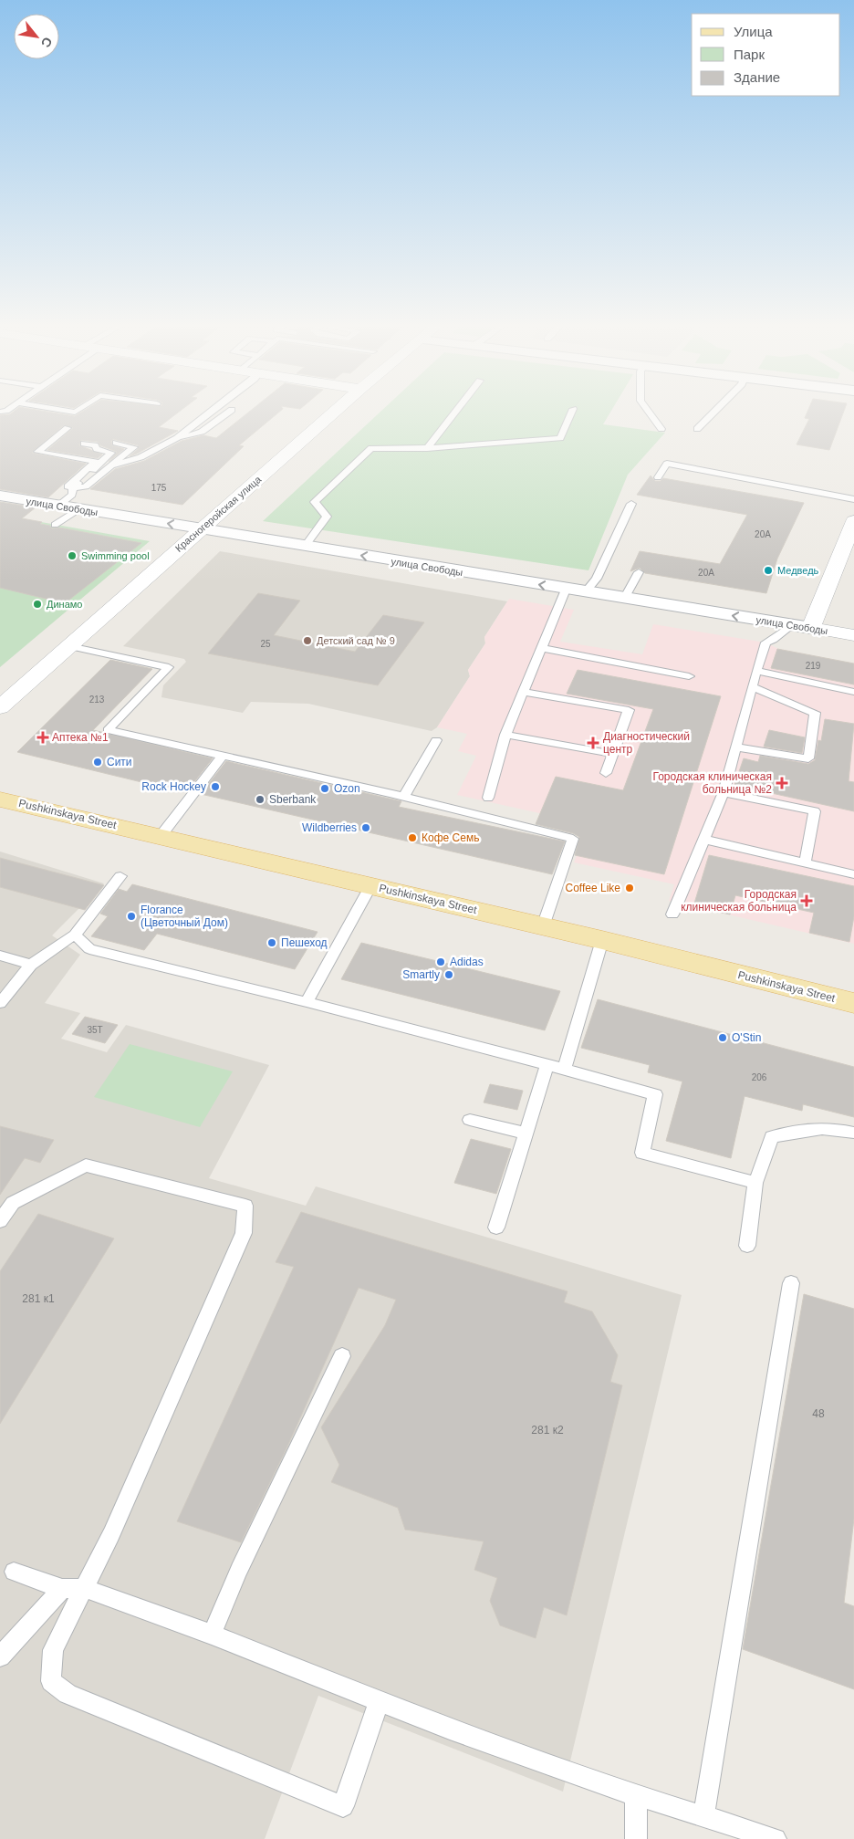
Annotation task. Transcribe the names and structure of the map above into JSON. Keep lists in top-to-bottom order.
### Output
{
  "streets": {
    "main road": ["Pushkinskaya Street"],
    "street": ["улица Свободы", "Красногеройская улица"]
  },
  "crossings": [
    ["улица Свободы", "Красногеройская улица"]
  ],
  "one_way": ["улица Свободы"],
  "places": {
    "other": [
      "Swimming pool",
      "Медведь",
      "Динамо",
      "Детский сад № 9",
      "Сити",
      "Rock Hockey",
      "Ozon",
      "Sberbank",
      "Wildberries",
      "Кофе Семь",
      "Coffee Like",
      "Florance (Цветочный Дом)",
      "Пешеход",
      "Adidas",
      "Smartly",
      "O'Stin"
    ],
    "health": [
      "Аптека №1",
      "Диагностический центр",
      "Городская клиническая больница №2",
      "Городская клиническая больница"
    ]
  },
  "house_numbers": [
    "175",
    "20А",
    "20А",
    "25",
    "219",
    "213",
    "35Т",
    "206",
    "281 к1",
    "48",
    "281 к2"
  ],
  "legend": ["Улица", "Парк", "Здание"],
  "north": "bottom right"
}
